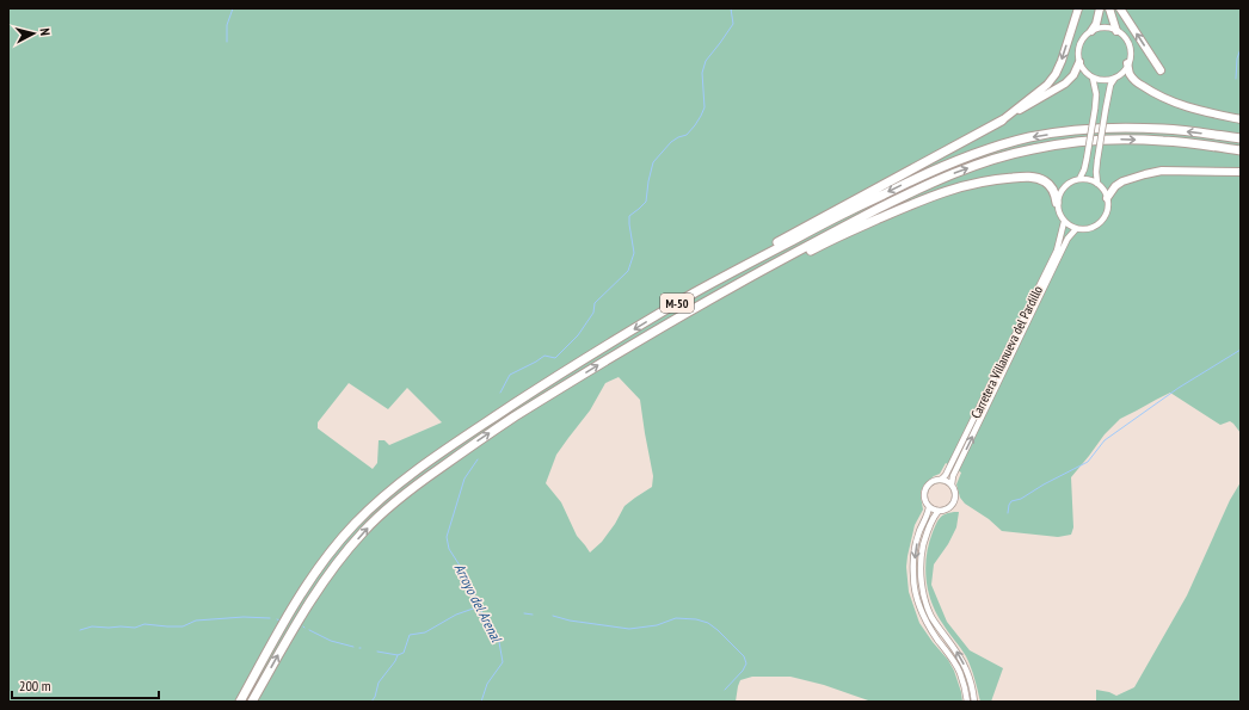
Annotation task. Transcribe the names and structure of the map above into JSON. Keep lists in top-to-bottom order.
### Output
{
  "streets": {
    "highway": ["M-50"],
    "street": ["Carretera Villanueva del Pardillo"]
  },
  "water": ["Arroyo del Arenal"],
  "scale_bar": "200 m",
  "north": "right"
}
